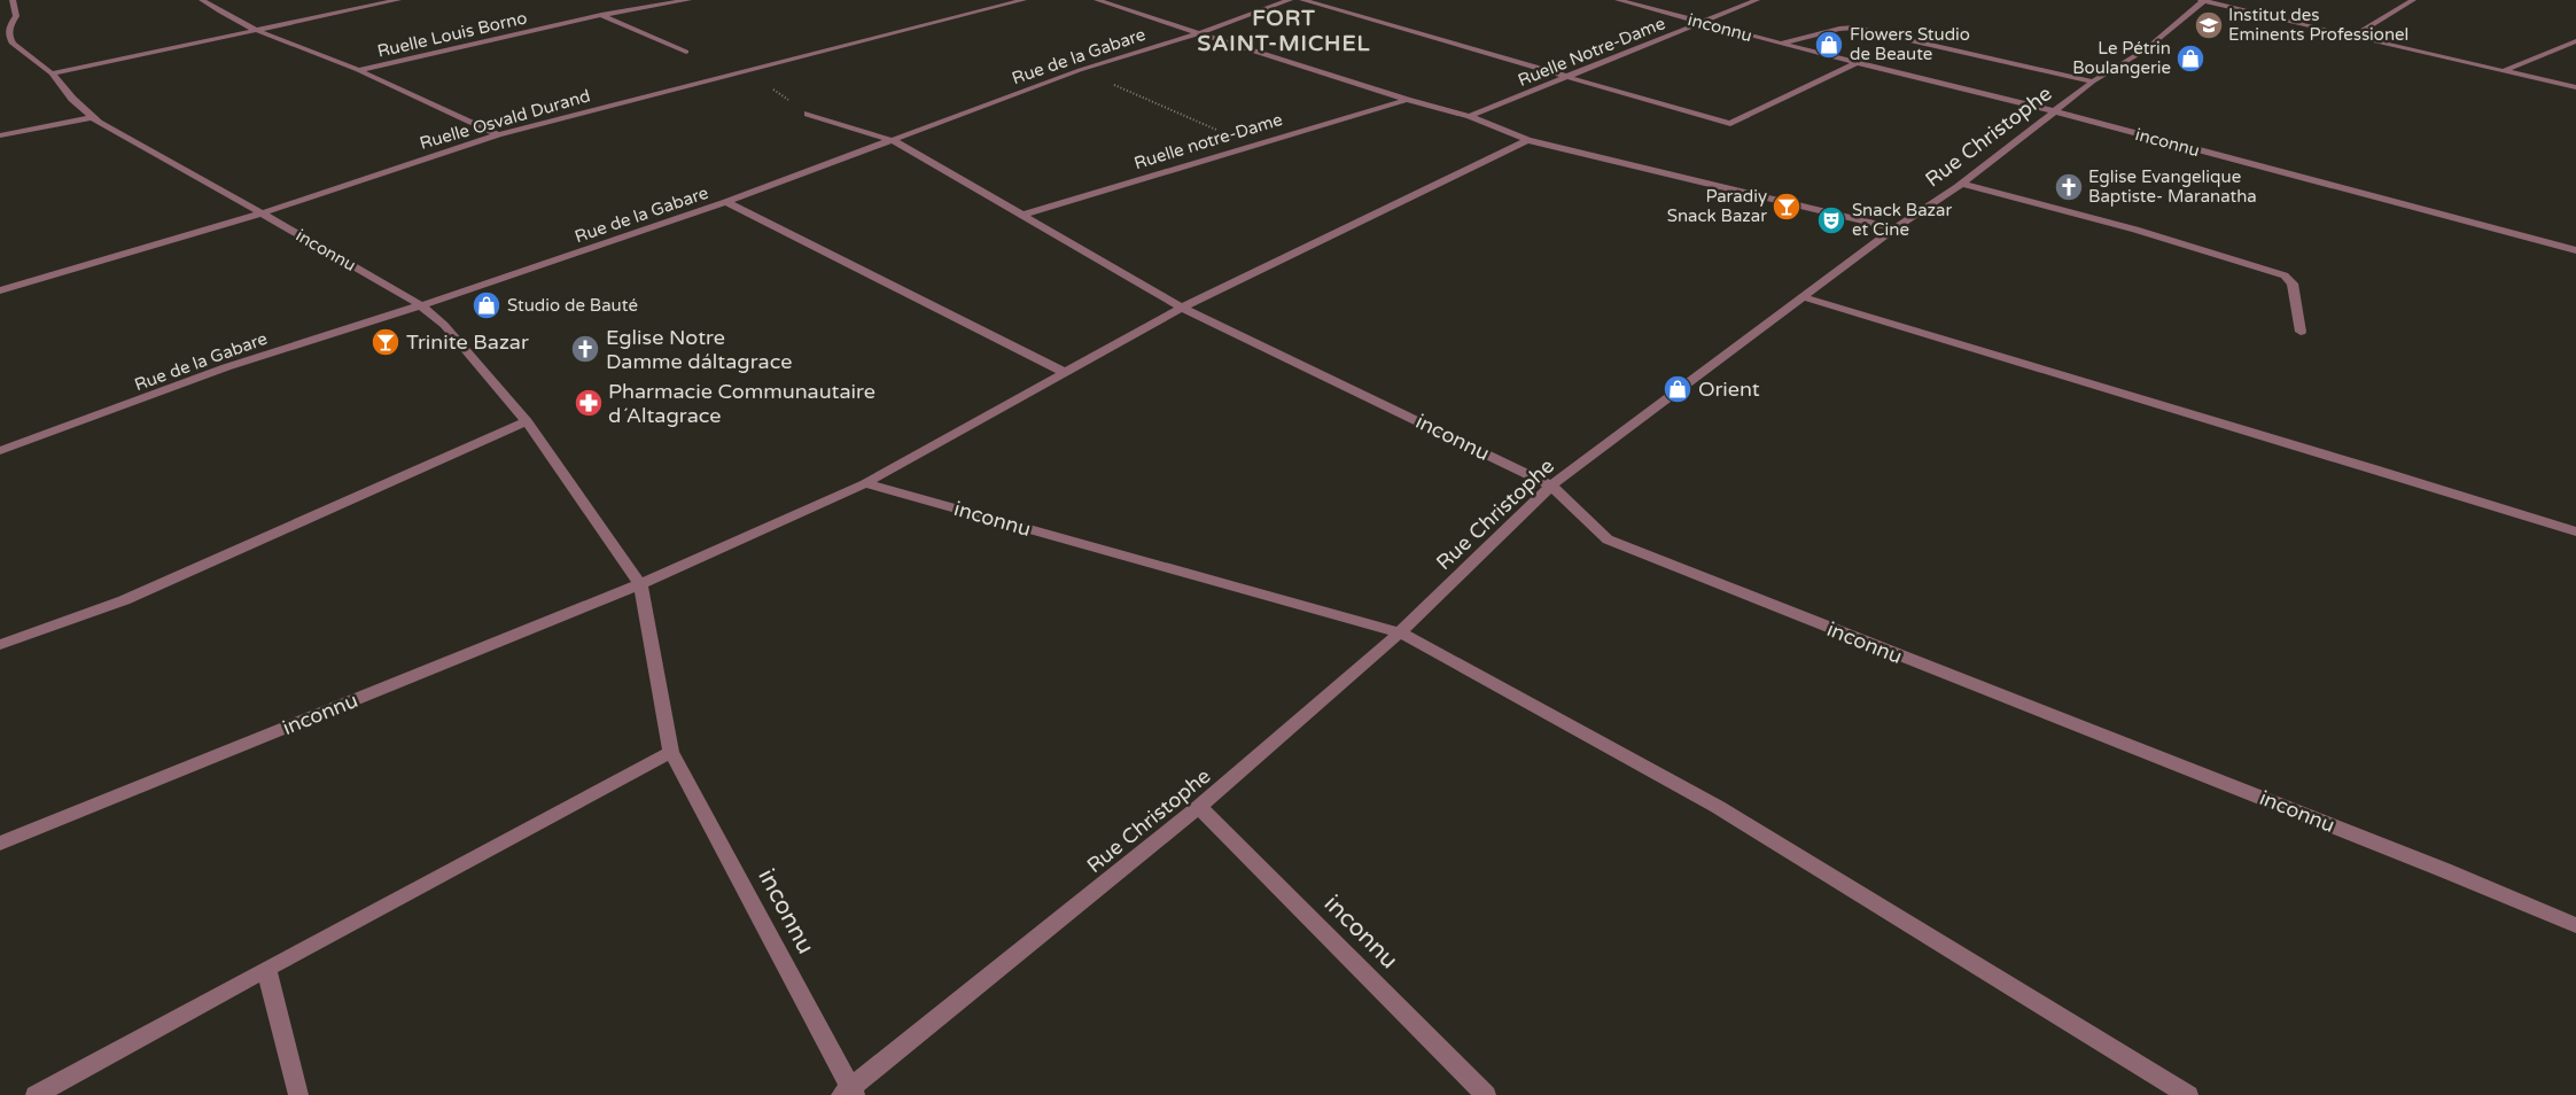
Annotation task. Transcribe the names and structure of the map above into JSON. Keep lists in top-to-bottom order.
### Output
{
  "streets": {
    "street": [
      "inconnu",
      "Ruelle Louis Borno",
      "Ruelle Notre-Dame",
      "Rue de la Gabare",
      "Ruelle Osvald Durand",
      "Rue Christophe",
      "Ruelle notre-Dame"
    ]
  },
  "crossings": [
    ["inconnu", "Ruelle Notre-Dame"],
    ["inconnu", "Rue de la Gabare"],
    ["inconnu", "Ruelle Osvald Durand"],
    ["inconnu", "Rue Christophe"],
    ["inconnu", "Ruelle notre-Dame"]
  ],
  "districts": ["FORT SAINT-MICHEL"],
  "places": {
    "school or university": ["Institut des Eminents Professionel"],
    "shop": [
      "Flowers Studio de Beaute",
      "Le Pétrin Boulangerie",
      "Studio de Bauté",
      "Orient"
    ],
    "church": ["Eglise Evangelique Baptiste- Maranatha", "Eglise Notre Damme dáltagrace"],
    "bar": ["Paradiy Snack Bazar", "Trinite Bazar"],
    "theatre": ["Snack Bazar et Cine"],
    "pharmacy": ["Pharmacie Communautaire d´Altagrace"]
  }
}
